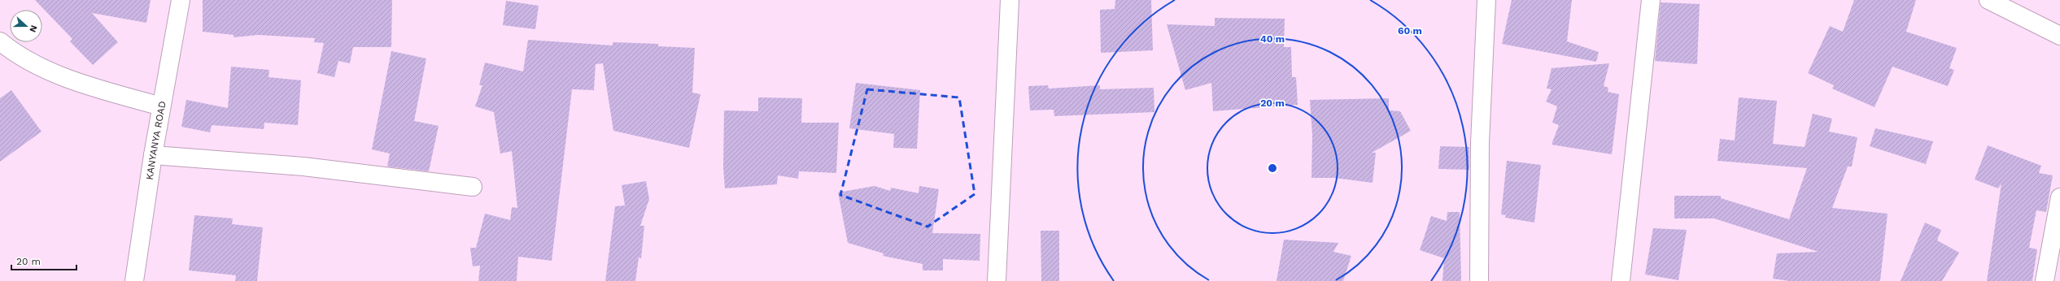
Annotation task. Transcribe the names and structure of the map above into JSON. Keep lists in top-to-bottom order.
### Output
{
  "streets": {
    "street": ["KANYANYA ROAD"]
  },
  "scale_bar": "20 m",
  "north": "right",
  "rings": ["60 m", "40 m", "20 m"]
}
